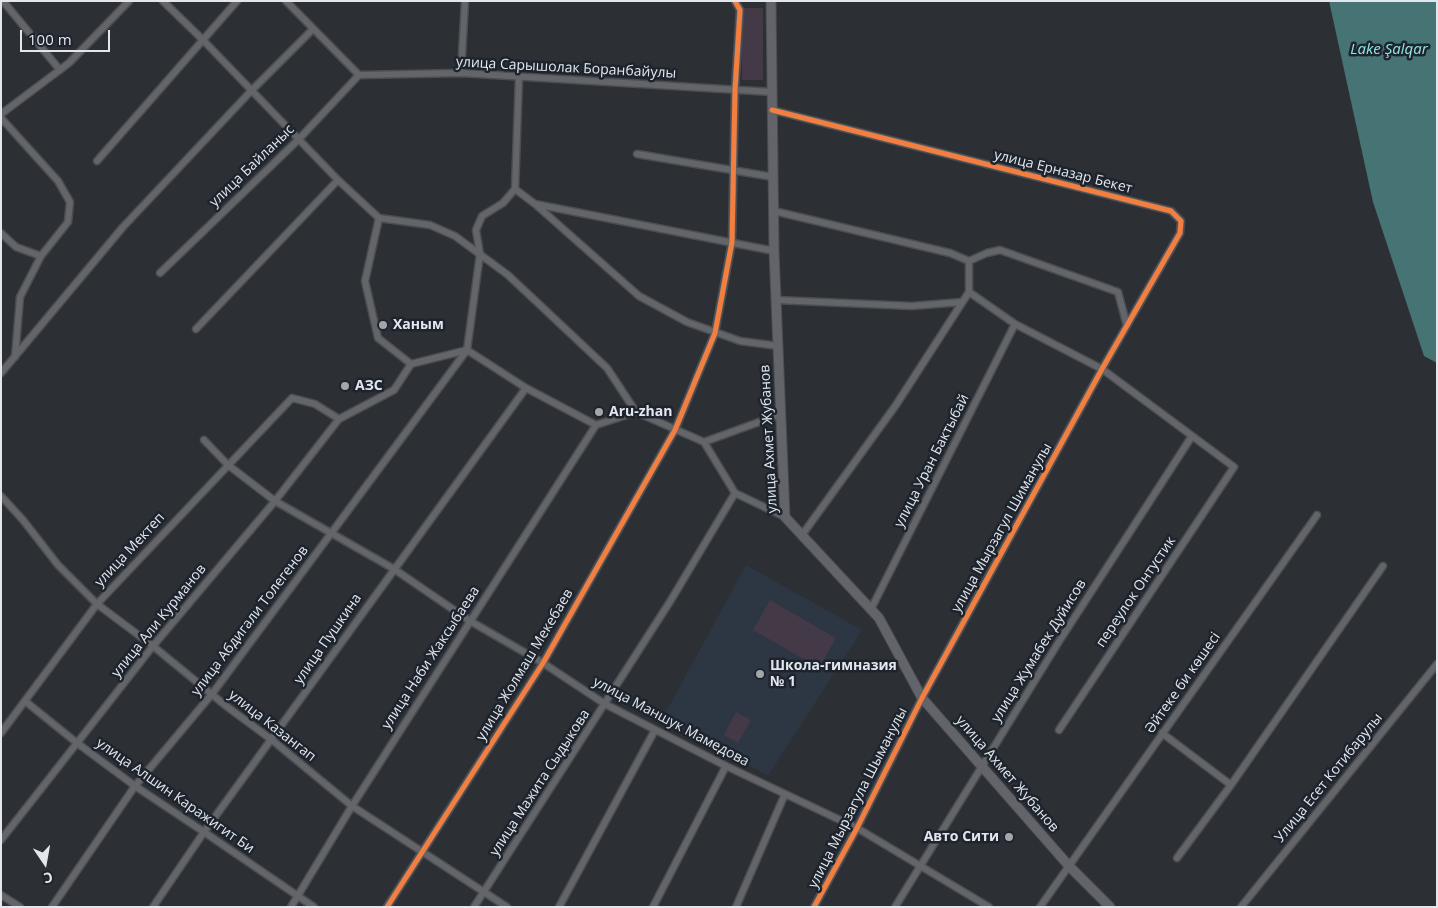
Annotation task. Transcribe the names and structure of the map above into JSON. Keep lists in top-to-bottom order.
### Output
{
  "streets": {
    "main road": ["улица Ахмет Жубанов"],
    "street": [
      "улица Сарышолак Боранбайулы",
      "улица Байланыс",
      "улица Ерназар Бекет",
      "улица Уран Бактыбай",
      "улица Мырзагул Шиманулы",
      "улица Мектеп",
      "переулок Онтустик",
      "улица Али Курманов",
      "улица Абдигали Толегенов",
      "улица Пушкина",
      "улица Жумабек Дуйисов",
      "улица Наби Жаксыбаева",
      "улица Жолмаш Мекебаев",
      "Әйтеке би көшесі",
      "улица Маншук Мамедова",
      "улица Казангап",
      "Улица Есет Котибарулы",
      "улица Мажита Сыдыкова",
      "улица Алшин Каражигит Би",
      "улица Мырзагула Шыманулы"
    ]
  },
  "crossings": [
    ["улица Сарышолак Боранбайулы", "улица Байланыс"],
    ["улица Сарышолак Боранбайулы", "улица Ахмет Жубанов"],
    ["улица Сарышолак Боранбайулы", "улица Жолмаш Мекебаев"],
    ["улица Ерназар Бекет", "улица Ахмет Жубанов"],
    ["улица Ерназар Бекет", "улица Мырзагул Шиманулы"],
    ["улица Ахмет Жубанов", "улица Уран Бактыбай"],
    ["улица Ахмет Жубанов", "улица Мырзагул Шиманулы"],
    ["улица Ахмет Жубанов", "улица Жумабек Дуйисов"],
    ["улица Ахмет Жубанов", "Әйтеке би көшесі"],
    ["улица Ахмет Жубанов", "улица Мырзагула Шыманулы"],
    ["улица Мырзагул Шиманулы", "улица Мырзагула Шыманулы"],
    ["улица Мектеп", "улица Али Курманов"],
    ["улица Мектеп", "улица Маншук Мамедова"],
    ["улица Мектеп", "улица Казангап"],
    ["улица Мектеп", "улица Алшин Каражигит Би"],
    ["переулок Онтустик", "улица Жумабек Дуйисов"],
    ["улица Али Курманов", "улица Маншук Мамедова"],
    ["улица Али Курманов", "улица Казангап"],
    ["улица Али Курманов", "улица Алшин Каражигит Би"],
    ["улица Абдигали Толегенов", "улица Маншук Мамедова"],
    ["улица Абдигали Толегенов", "улица Казангап"],
    ["улица Абдигали Толегенов", "улица Алшин Каражигит Би"],
    ["улица Пушкина", "улица Маншук Мамедова"],
    ["улица Пушкина", "улица Казангап"],
    ["улица Пушкина", "улица Алшин Каражигит Би"],
    ["улица Жумабек Дуйисов", "улица Маншук Мамедова"],
    ["улица Наби Жаксыбаева", "улица Маншук Мамедова"],
    ["улица Наби Жаксыбаева", "улица Казангап"],
    ["улица Наби Жаксыбаева", "улица Алшин Каражигит Би"],
    ["улица Жолмаш Мекебаев", "улица Маншук Мамедова"],
    ["улица Жолмаш Мекебаев", "улица Казангап"],
    ["улица Маншук Мамедова", "улица Мажита Сыдыкова"],
    ["улица Маншук Мамедова", "улица Мырзагула Шыманулы"],
    ["улица Казангап", "улица Мажита Сыдыкова"]
  ],
  "water": ["Lake Şalqar"],
  "places": [
    "Ханым",
    "АЗС",
    "Aru-zhan",
    "Школа-гимназия № 1",
    "Авто Сити"
  ],
  "scale_bar": "100 m",
  "north": "bottom"
}
